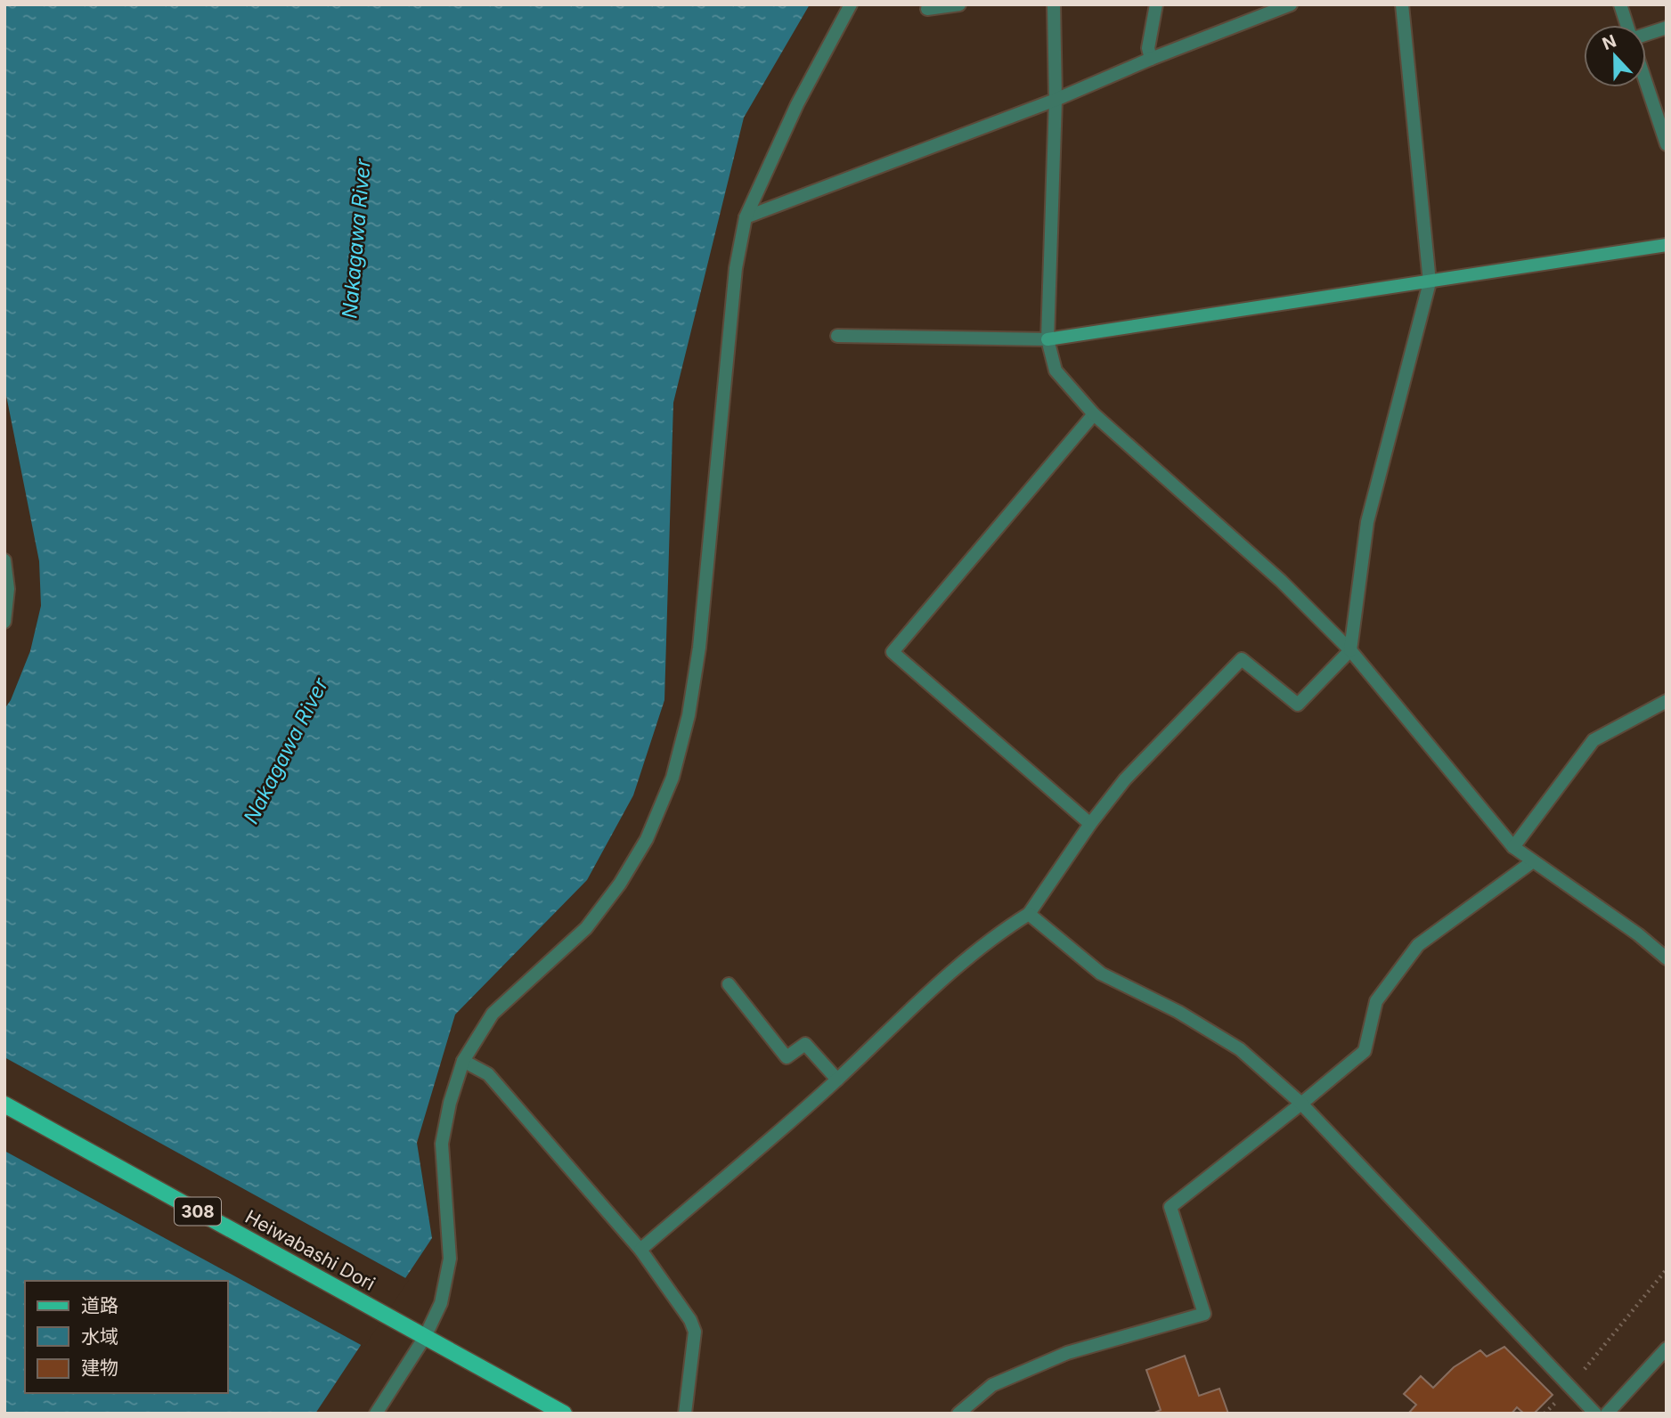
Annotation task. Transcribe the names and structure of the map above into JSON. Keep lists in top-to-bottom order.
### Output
{
  "streets": {
    "main road": ["308", "Heiwabashi Dori"]
  },
  "water": ["Nakagawa River"],
  "legend": ["道路", "水域", "建物"],
  "north": "top"
}
